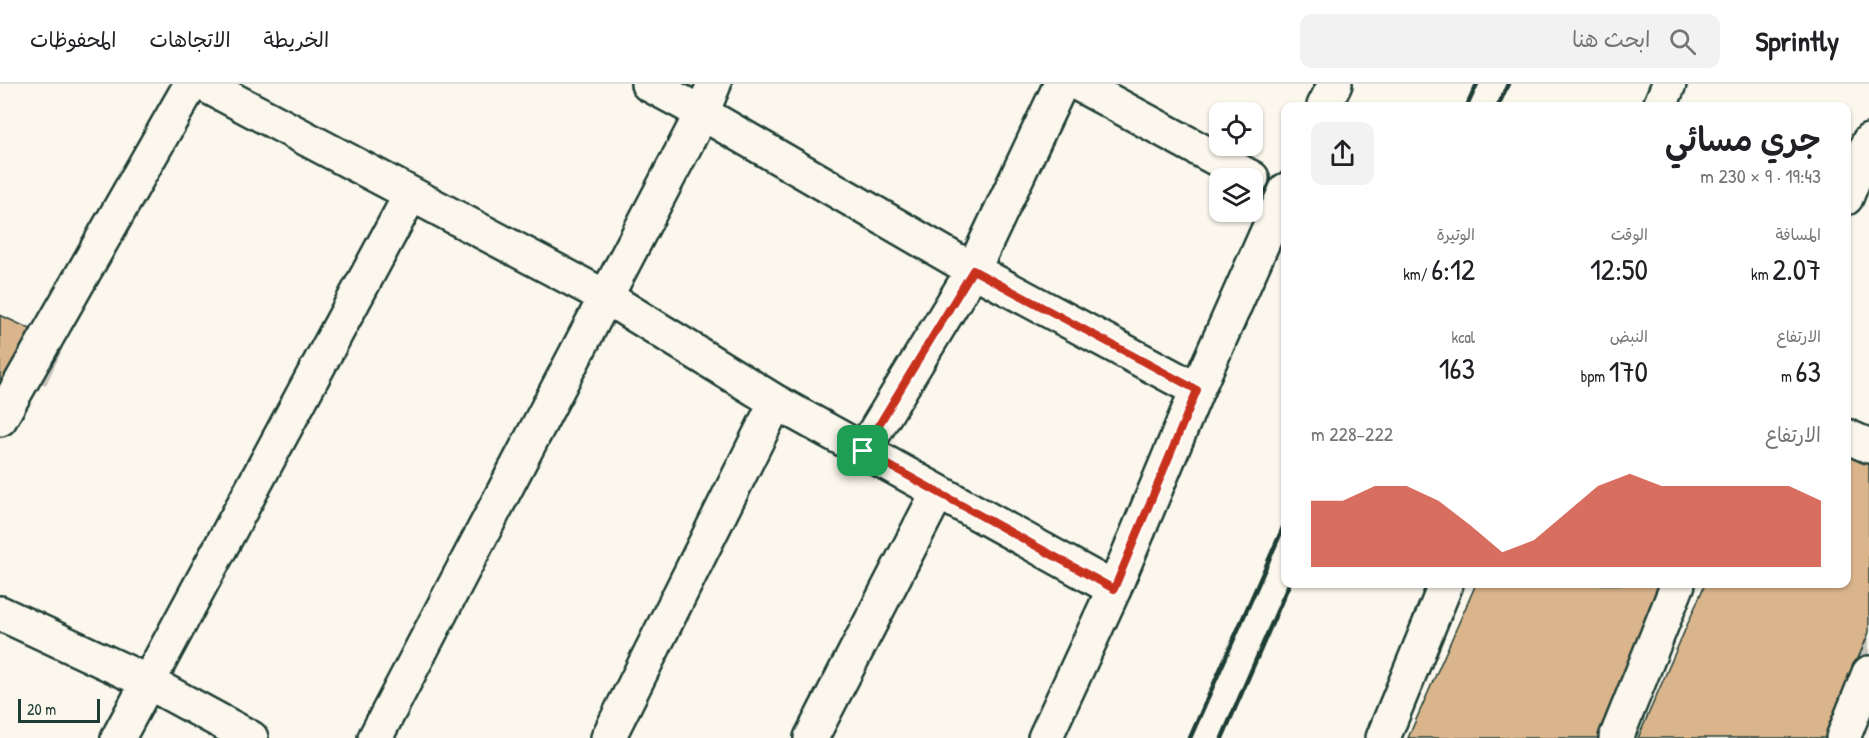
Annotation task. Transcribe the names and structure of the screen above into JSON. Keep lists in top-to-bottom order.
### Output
{
  "scale_bar": "20 m",
  "page": {
    "header": "Sprintly",
    "search": "ابحث هنا",
    "nav": ["الخريطة", "الاتجاهات", "المحفوظات"],
    "heading": ["جري مسائي", "19:43 · 9 × 230 m"],
    "stats": [
      ["المسافة", "2.07 km"],
      ["الوقت", "12:50"],
      ["الوتيرة", "6:12 /km"],
      ["الارتفاع", "63 m"],
      ["النبض", "170 bpm"],
      ["kcal", "163"]
    ],
    "chart": ["الارتفاع", "222–228 m"],
    "scale": "20 m"
  }
}
